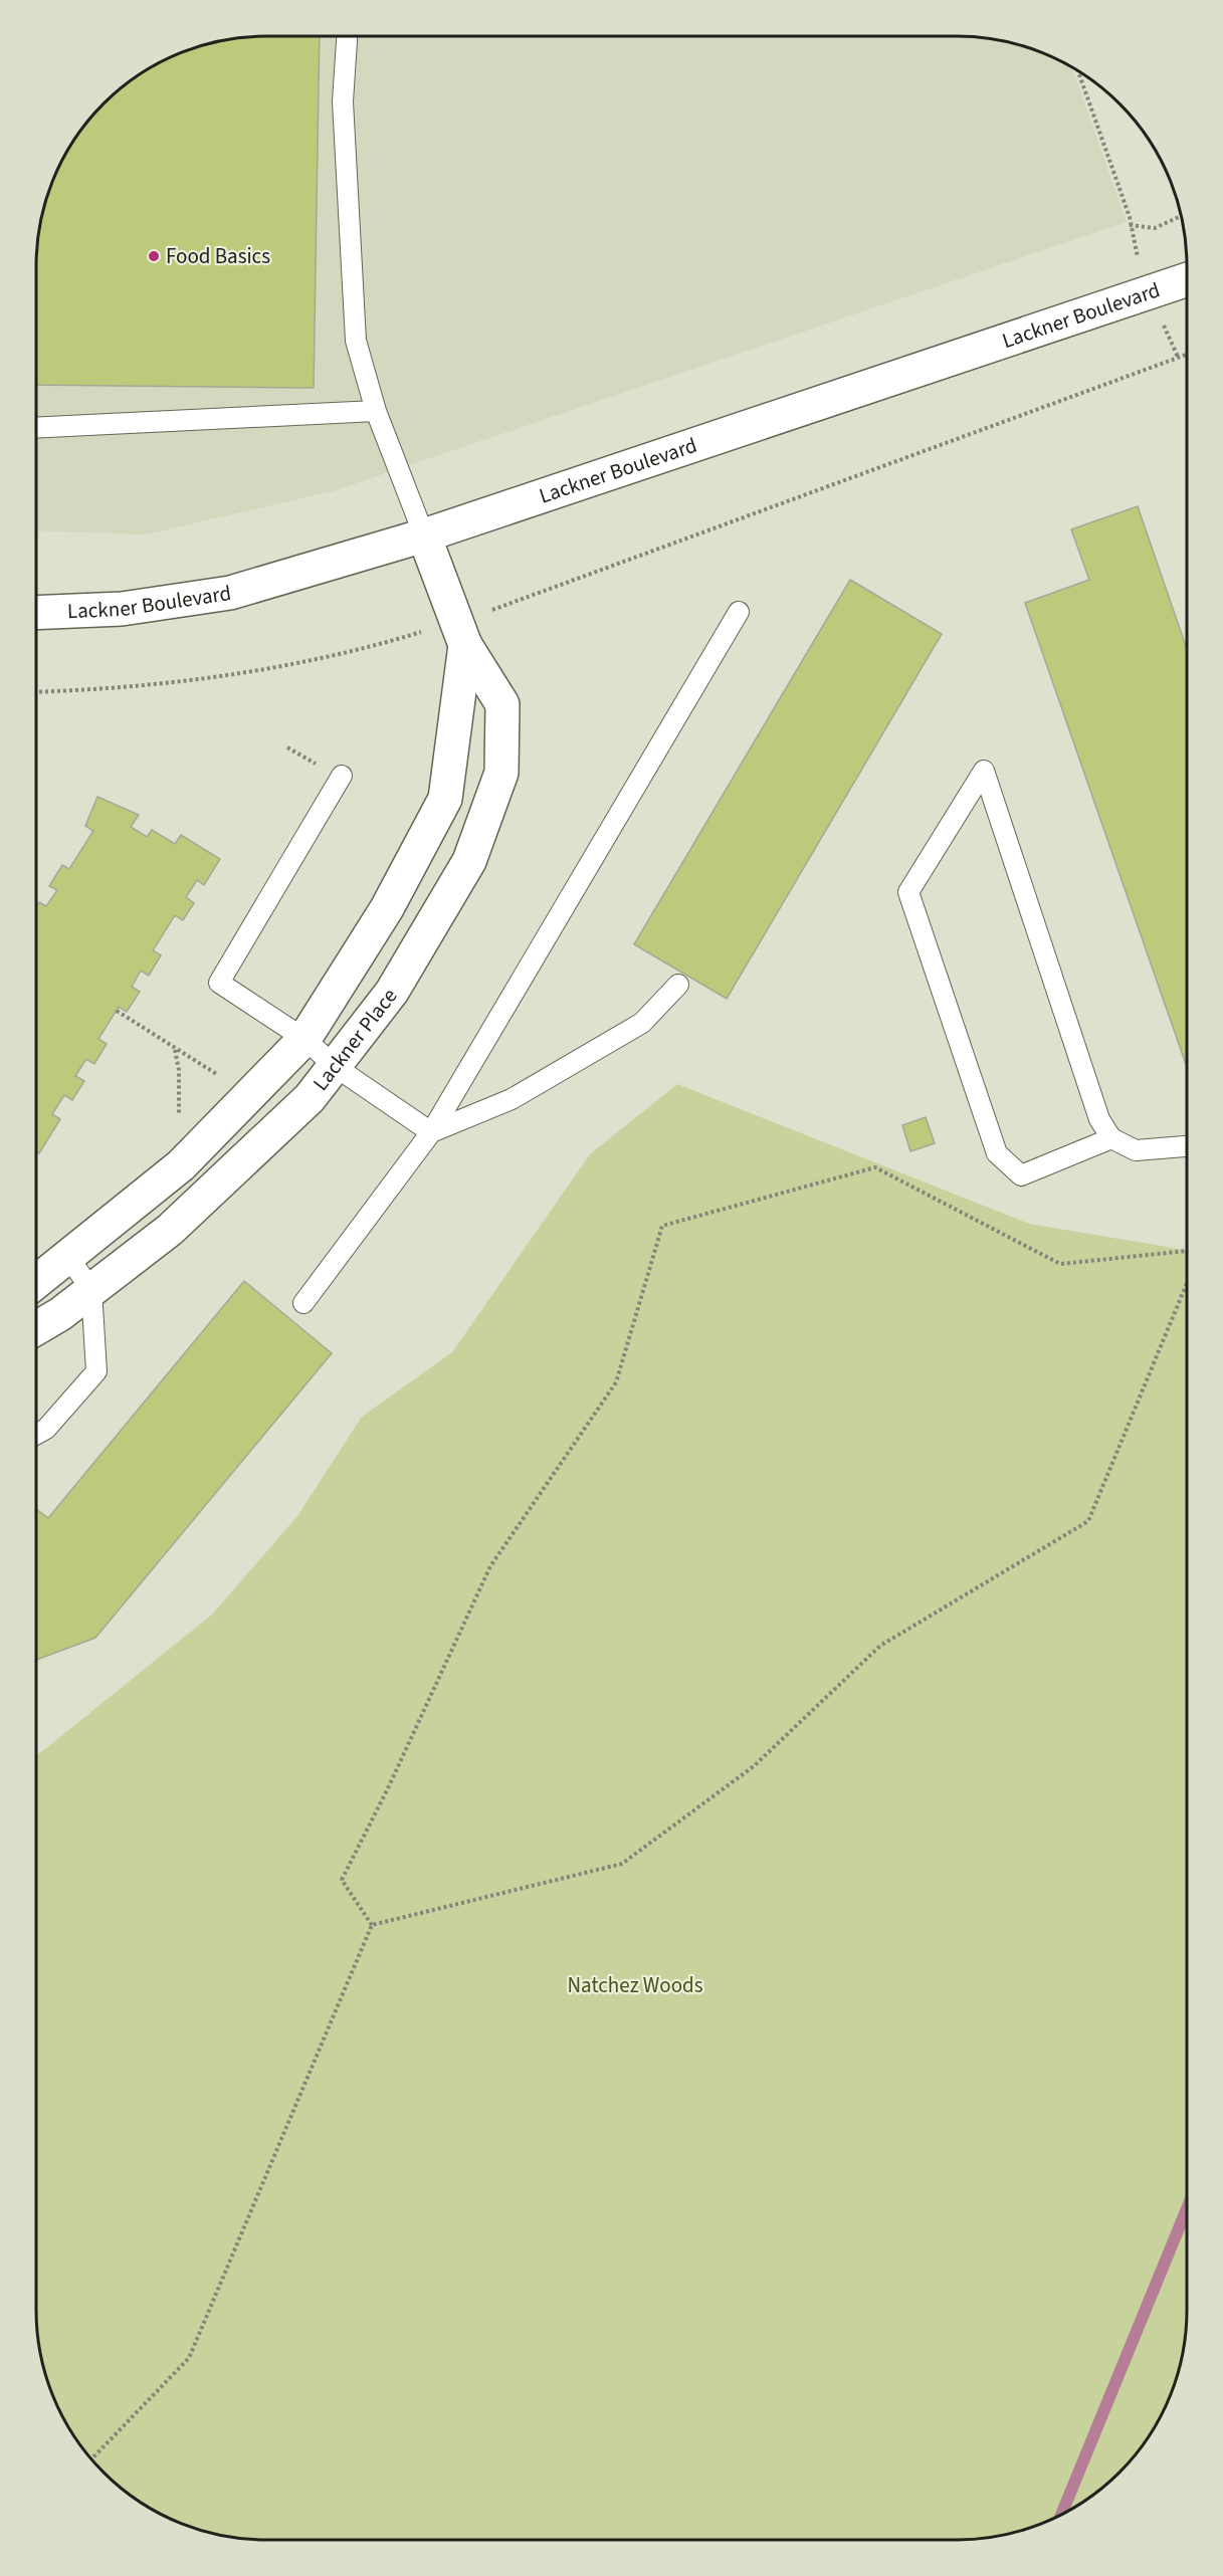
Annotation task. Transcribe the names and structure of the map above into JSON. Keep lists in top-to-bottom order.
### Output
{
  "streets": {
    "street": ["Lackner Boulevard", "Lackner Place"]
  },
  "crossings": [
    ["Lackner Boulevard", "Lackner Place"]
  ],
  "parks": ["Natchez Woods"],
  "places": ["Food Basics"]
}
